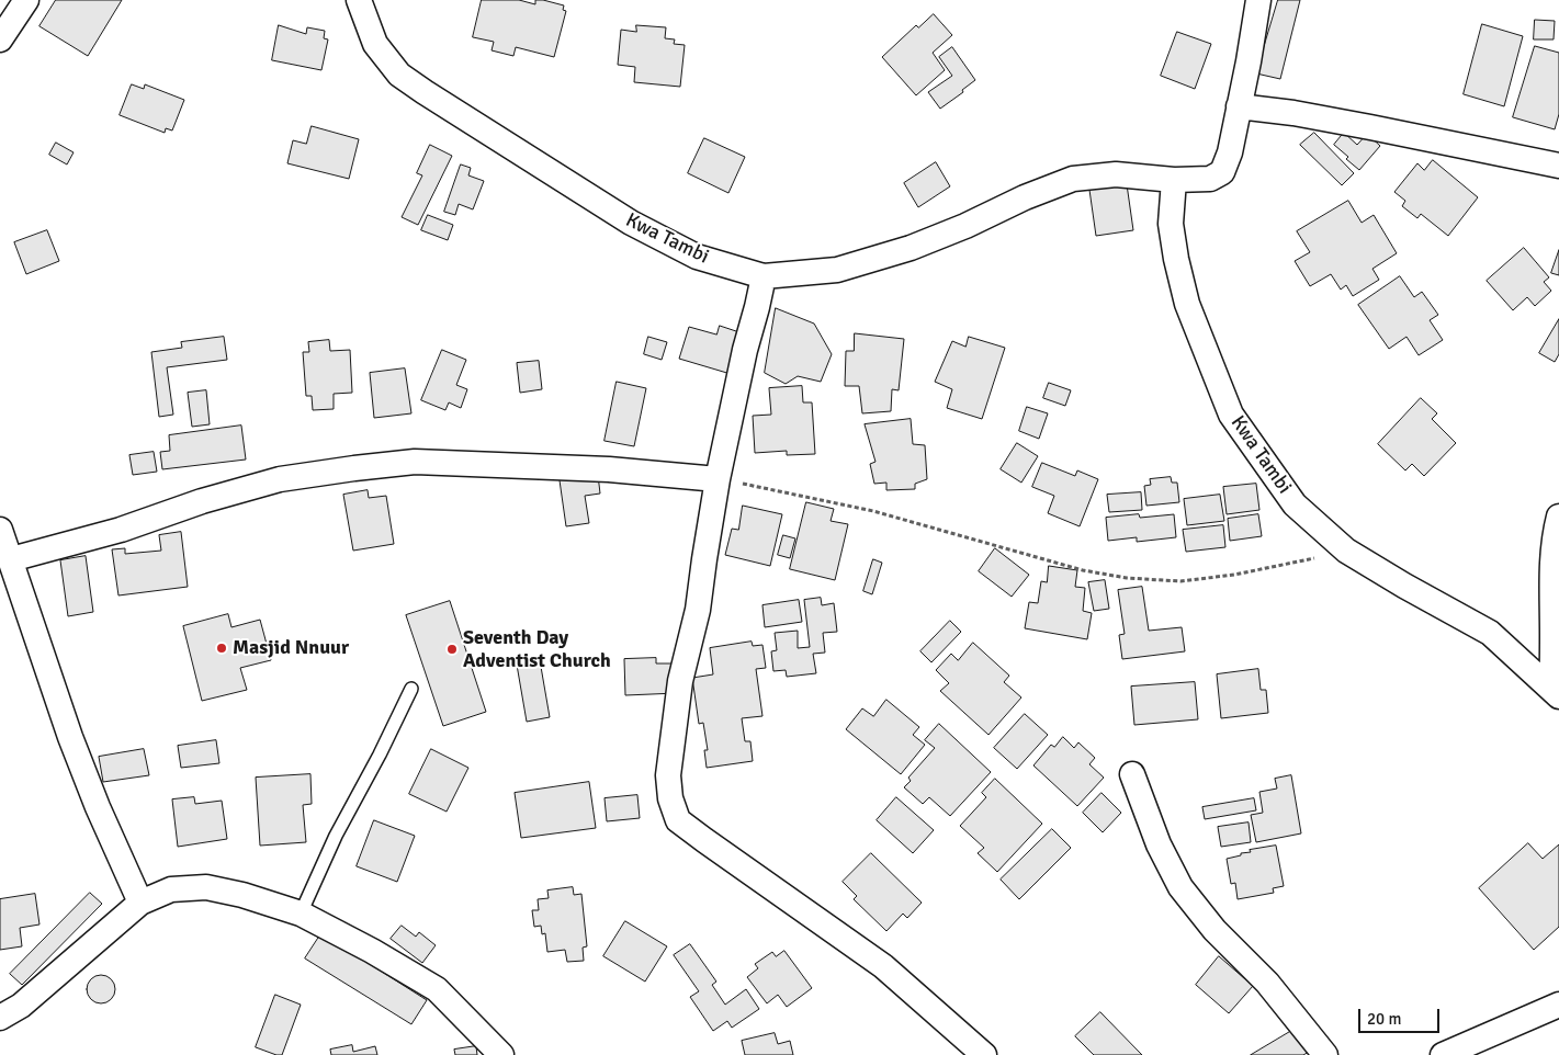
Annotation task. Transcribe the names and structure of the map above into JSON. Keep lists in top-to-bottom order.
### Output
{
  "streets": {
    "street": ["Kwa Tambi"]
  },
  "places": ["Masjid Nnuur", "Seventh Day Adventist Church"],
  "scale_bar": "20 m"
}
